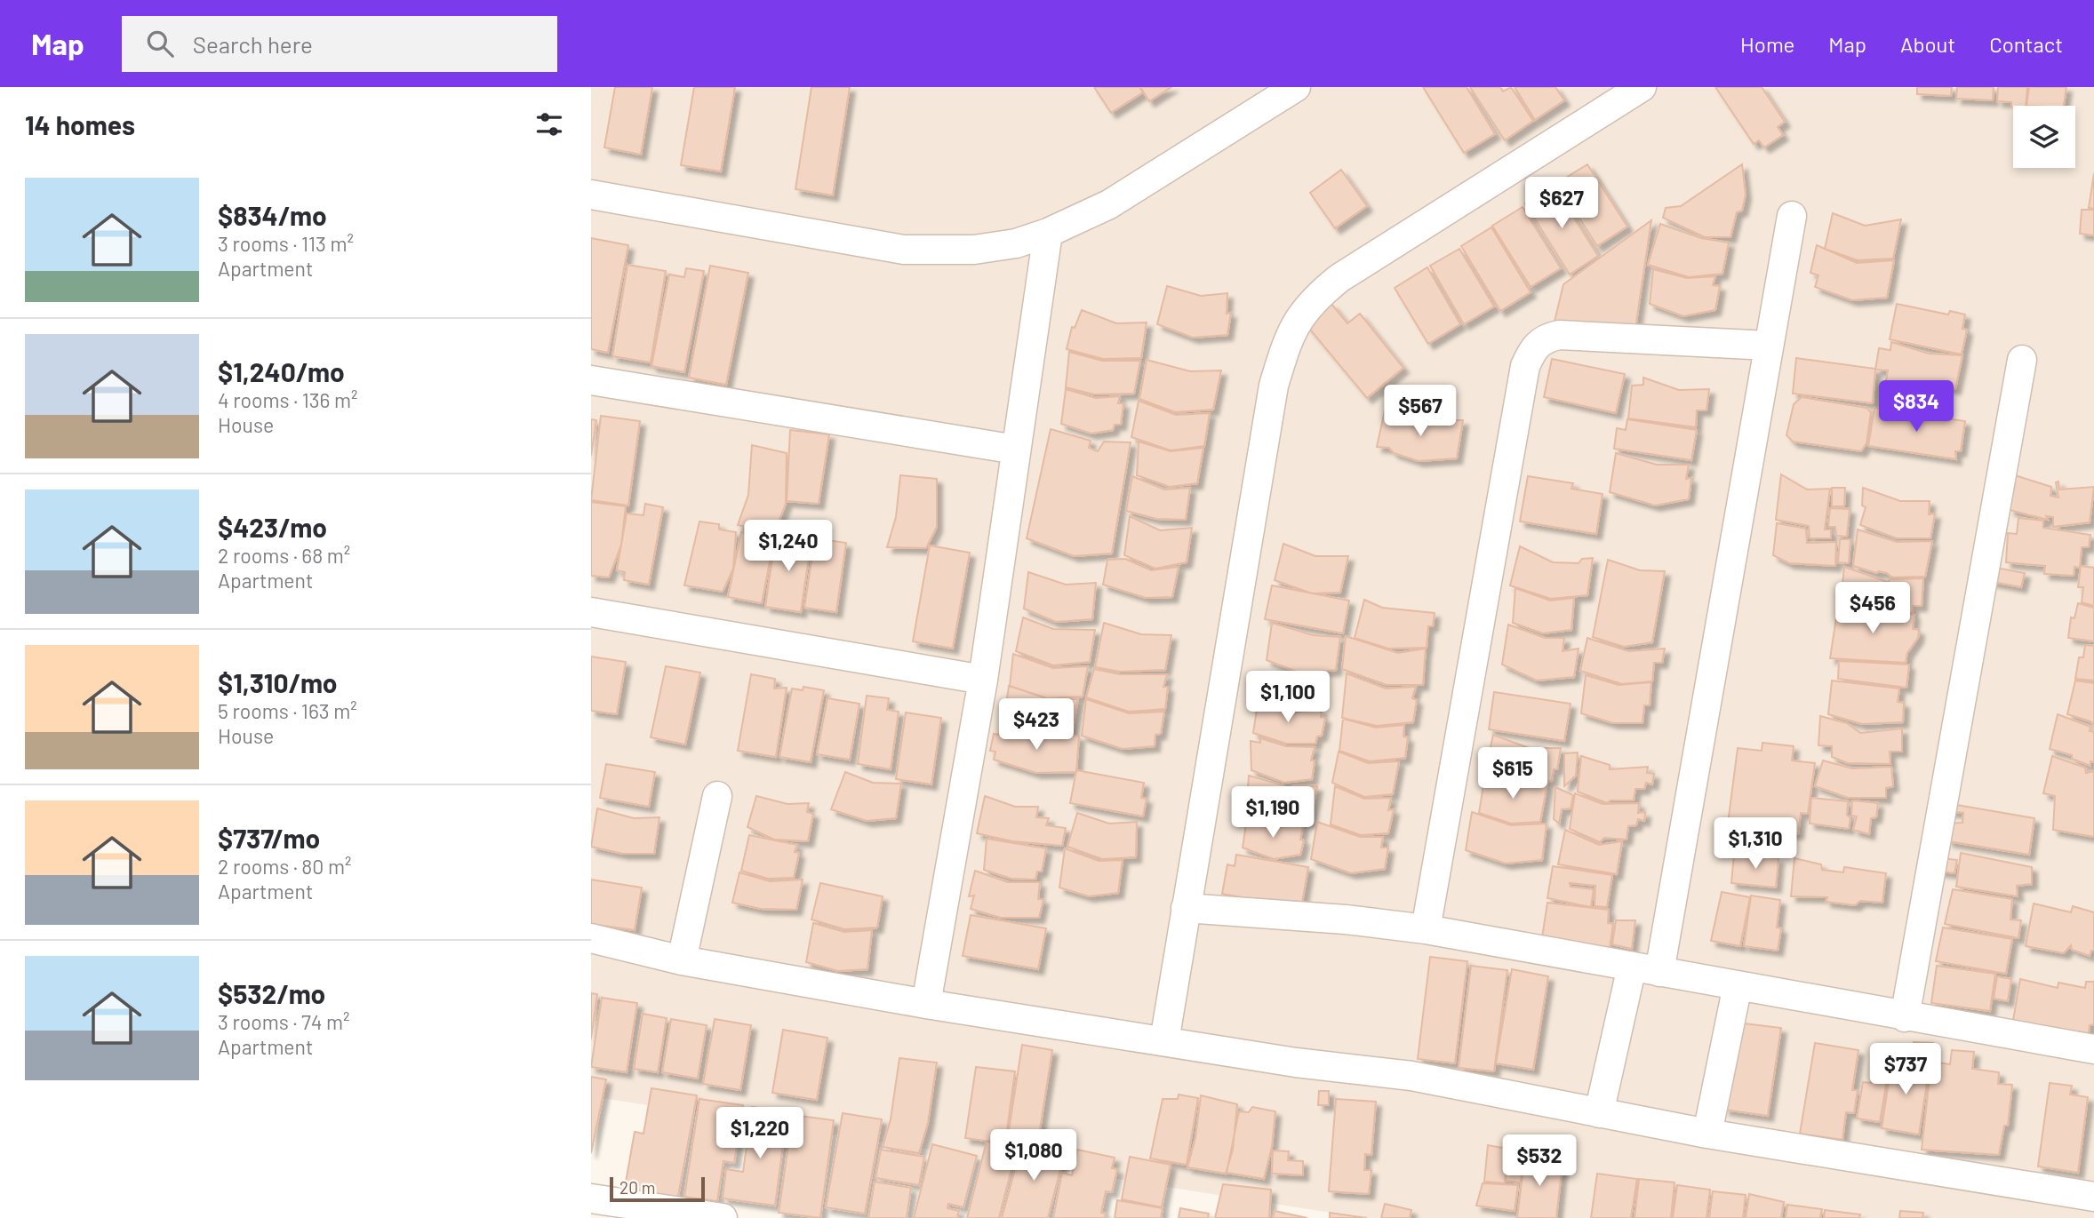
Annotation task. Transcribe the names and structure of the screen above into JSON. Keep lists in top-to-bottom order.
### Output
{
  "scale_bar": "20 m",
  "page": {
    "header": "Map",
    "search": "Search here",
    "nav": [
      "Home",
      "Map",
      "About",
      "Contact"
    ],
    "heading": "14 homes",
    "list": [
      {
        "name": "$834/mo",
        "note": "3 rooms · 113 m² · Apartment"
      },
      {
        "name": "$1,240/mo",
        "note": "4 rooms · 136 m² · House"
      },
      {
        "name": "$423/mo",
        "note": "2 rooms · 68 m² · Apartment"
      },
      {
        "name": "$1,310/mo",
        "note": "5 rooms · 163 m² · House"
      },
      {
        "name": "$737/mo",
        "note": "2 rooms · 80 m² · Apartment"
      },
      {
        "name": "$532/mo",
        "note": "3 rooms · 74 m² · Apartment"
      }
    ],
    "price": [
      "$627",
      "$834",
      "$567",
      "$1,240",
      "$456",
      "$1,100",
      "$423",
      "$615",
      "$1,190",
      "$1,310",
      "$737",
      "$1,220",
      "$1,080",
      "$532"
    ],
    "scale": "20 m"
  }
}
